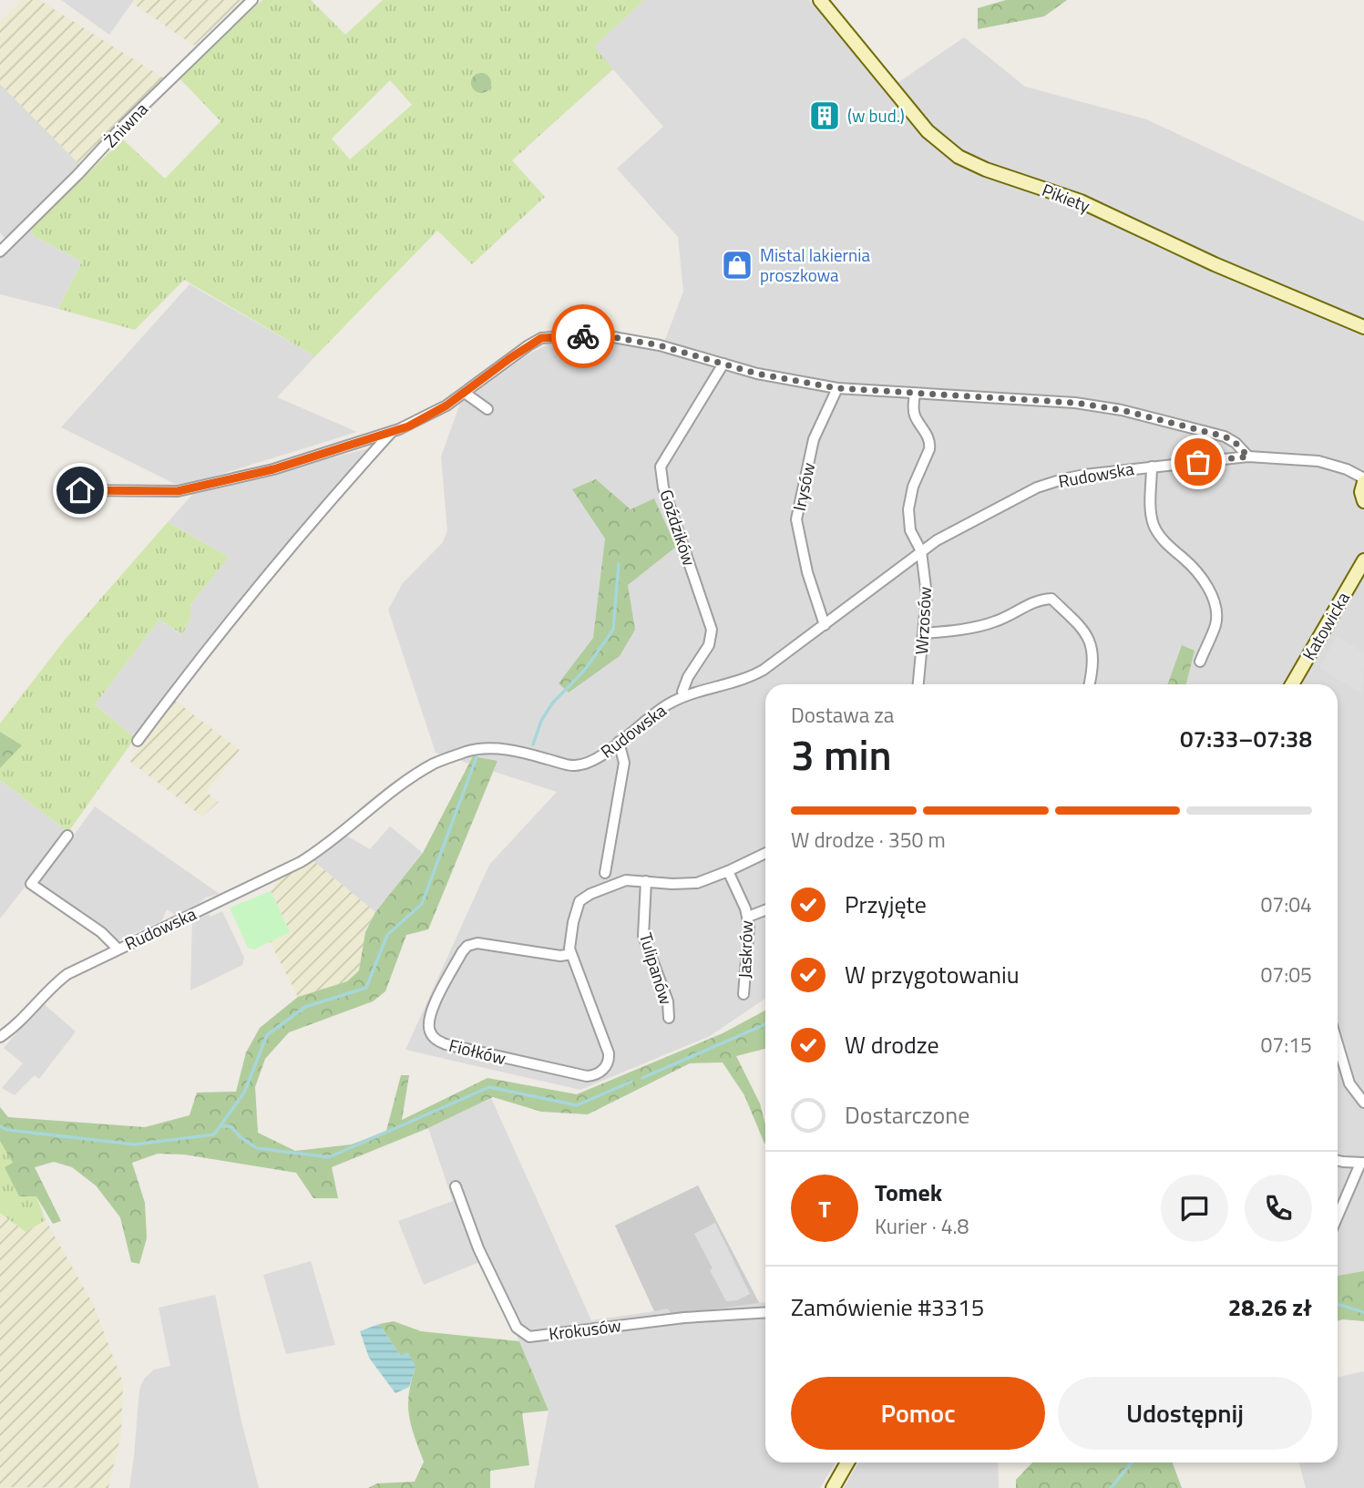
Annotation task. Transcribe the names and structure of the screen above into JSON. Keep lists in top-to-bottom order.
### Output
{
  "streets": {
    "street": [
      "Żniwna",
      "Pikiety",
      "Rudowska",
      "Irysów",
      "Goździków",
      "Wrzosów",
      "Katowicka",
      "Jaskrów",
      "Tulipanów",
      "Fiołków",
      "Krokusów"
    ]
  },
  "crossings": [
    ["Rudowska", "Irysów"],
    ["Rudowska", "Goździków"],
    ["Rudowska", "Wrzosów"]
  ],
  "places": {
    "building": ["(w bud.)"],
    "shop": ["Mistal lakiernia proszkowa"]
  },
  "page": {
    "heading": ["3 min", "Dostawa za", "07:33–07:38"],
    "panel": [
      "Tomek",
      "Kurier · 4.8",
      "Zamówienie #3315",
      "28.26 zł"
    ],
    "bar": "W drodze · 350 m",
    "list": [
      ["Przyjęte", "07:04"],
      ["W przygotowaniu", "07:05"],
      ["W drodze", "07:15"],
      "Dostarczone"
    ],
    "round": "T",
    "buttons": ["Pomoc", "Udostępnij"]
  }
}
